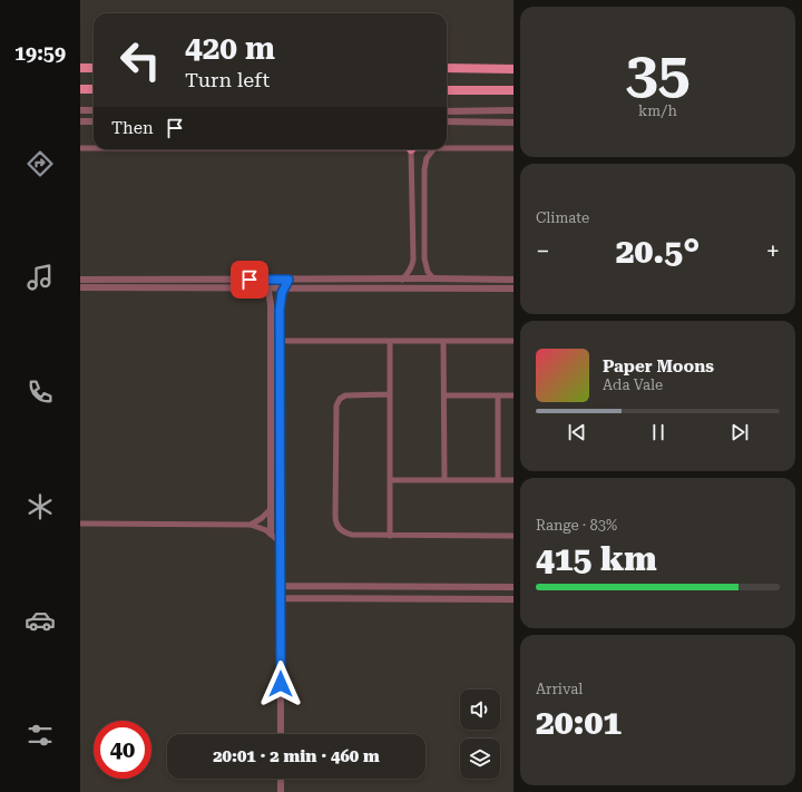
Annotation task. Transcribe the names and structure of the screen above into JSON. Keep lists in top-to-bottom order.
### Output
{
  "page": {
    "tabs": "19:59",
    "tile": [
      ["35", "km/h"],
      "Climate",
      ["Range · 83%", "415 km"],
      ["Arrival", "20:01"]
    ],
    "turn": ["420 m", "Turn left"],
    "then": "Then",
    "heat": ["−", "20.5°", "+"],
    "song": ["Paper Moons", "Ada Vale"],
    "limit": "40",
    "trip": "20:01 · 2 min · 460 m"
  }
}
